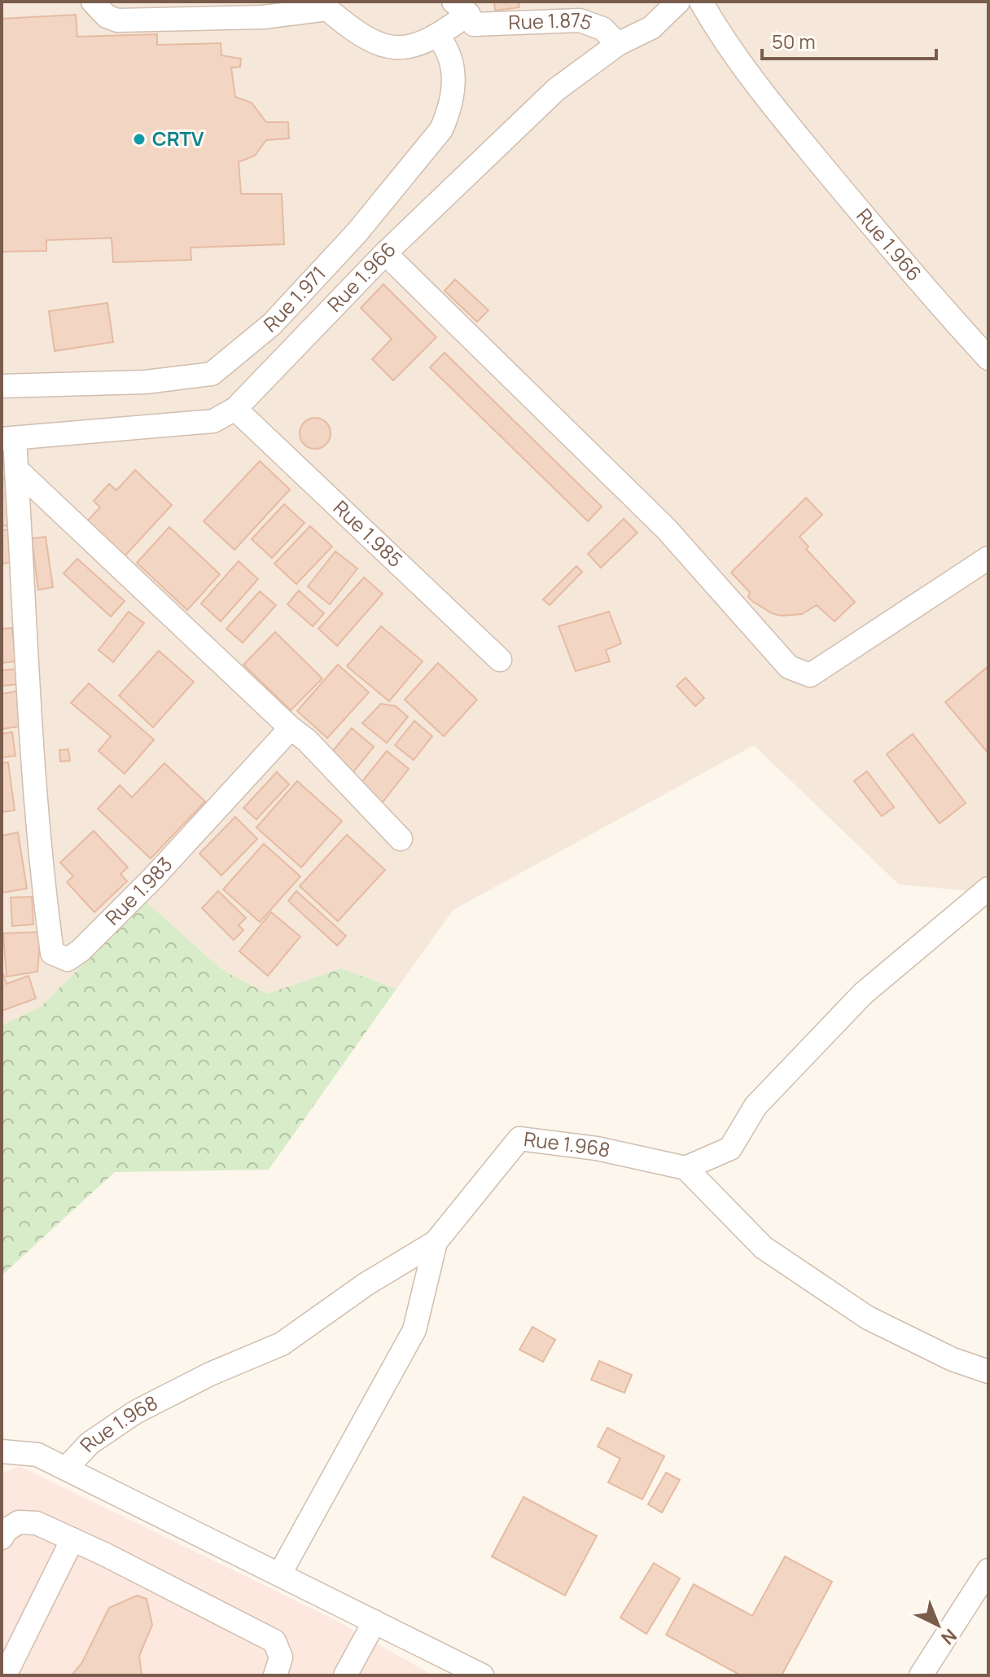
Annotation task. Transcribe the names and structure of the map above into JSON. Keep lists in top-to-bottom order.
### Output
{
  "streets": {
    "street": [
      "Rue 1.875",
      "Rue 1.966",
      "Rue 1.971",
      "Rue 1.985",
      "Rue 1.983",
      "Rue 1.968"
    ]
  },
  "crossings": [
    ["Rue 1.875", "Rue 1.966"],
    ["Rue 1.966", "Rue 1.985"],
    ["Rue 1.966", "Rue 1.983"]
  ],
  "places": ["CRTV"],
  "scale_bar": "50 m",
  "north": "bottom right"
}
